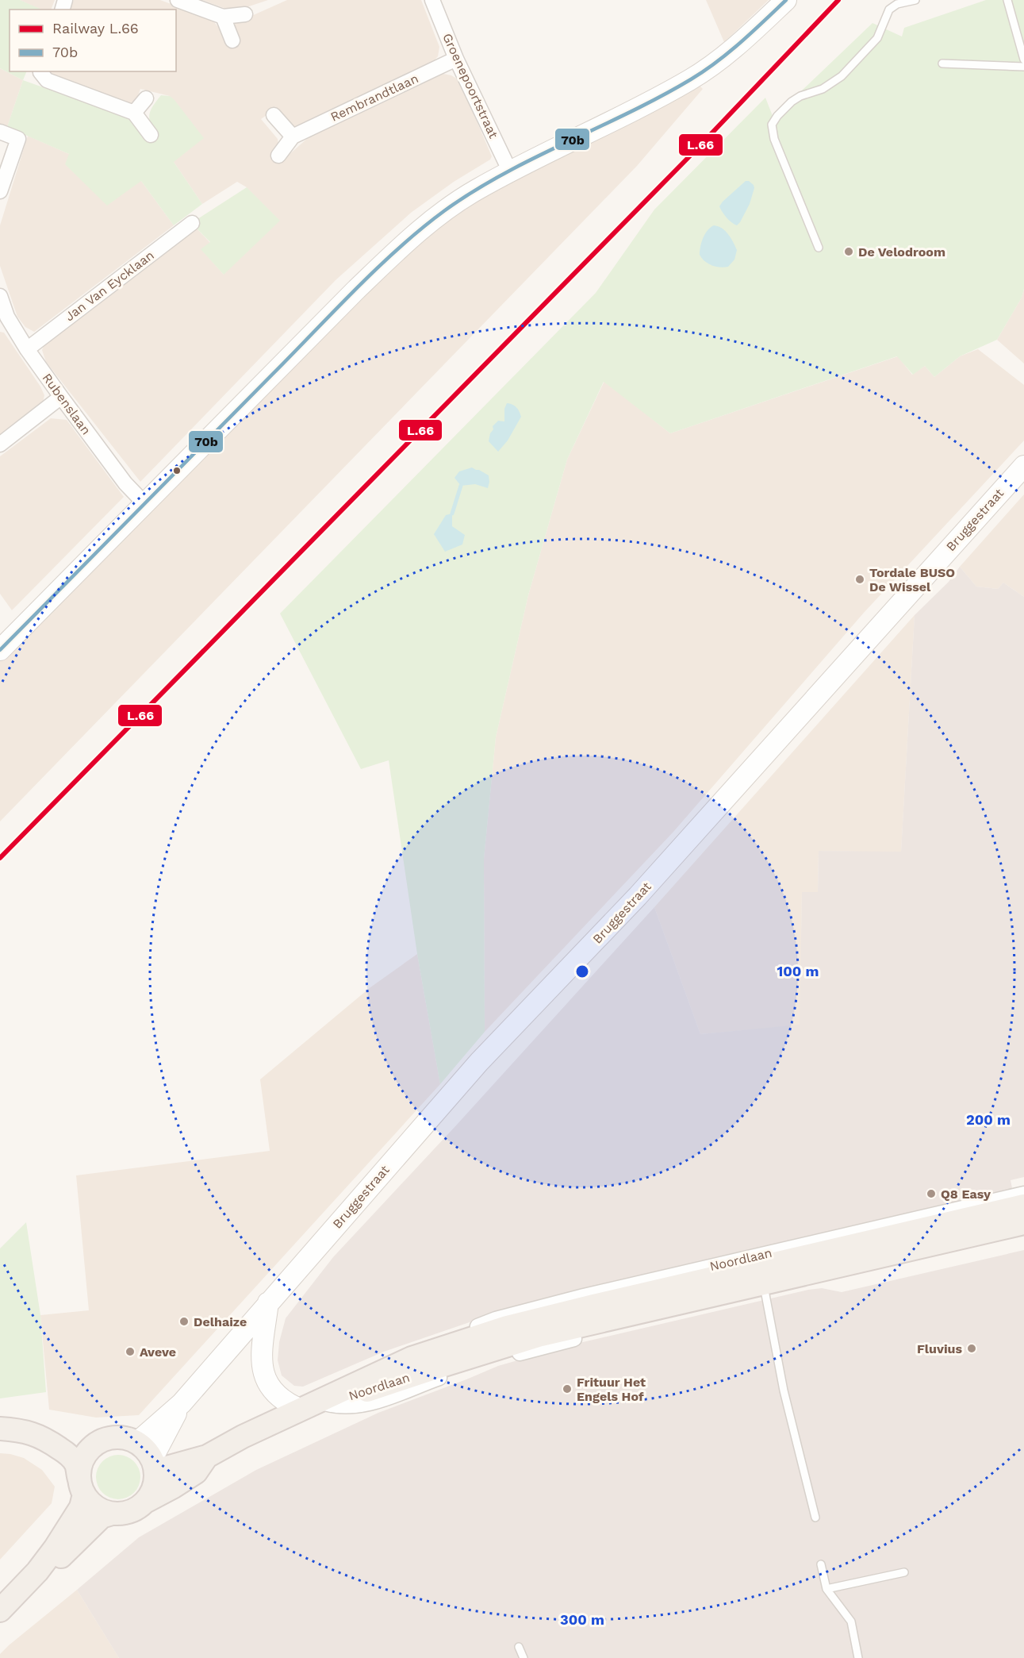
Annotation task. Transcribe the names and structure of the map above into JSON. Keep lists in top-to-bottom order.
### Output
{
  "streets": {
    "main road": ["Noordlaan"],
    "street": [
      "Groenepoortstraat",
      "Rembrandtlaan",
      "Jan Van Eycklaan",
      "Rubenslaan",
      "Bruggestraat"
    ]
  },
  "crossings": [
    ["Groenepoortstraat", "Rembrandtlaan"],
    ["Jan Van Eycklaan", "Rubenslaan"],
    ["Bruggestraat", "Noordlaan"]
  ],
  "places": [
    "De Velodroom",
    "Tordale BUSO De Wissel",
    "Q8 Easy",
    "Delhaize",
    "Fluvius",
    "Aveve",
    "Frituur Het Engels Hof"
  ],
  "lines": ["rail line L.66", "transit line 70b"],
  "legend": ["Railway L.66", "70b"],
  "rings": ["100 m", "200 m", "300 m"]
}
